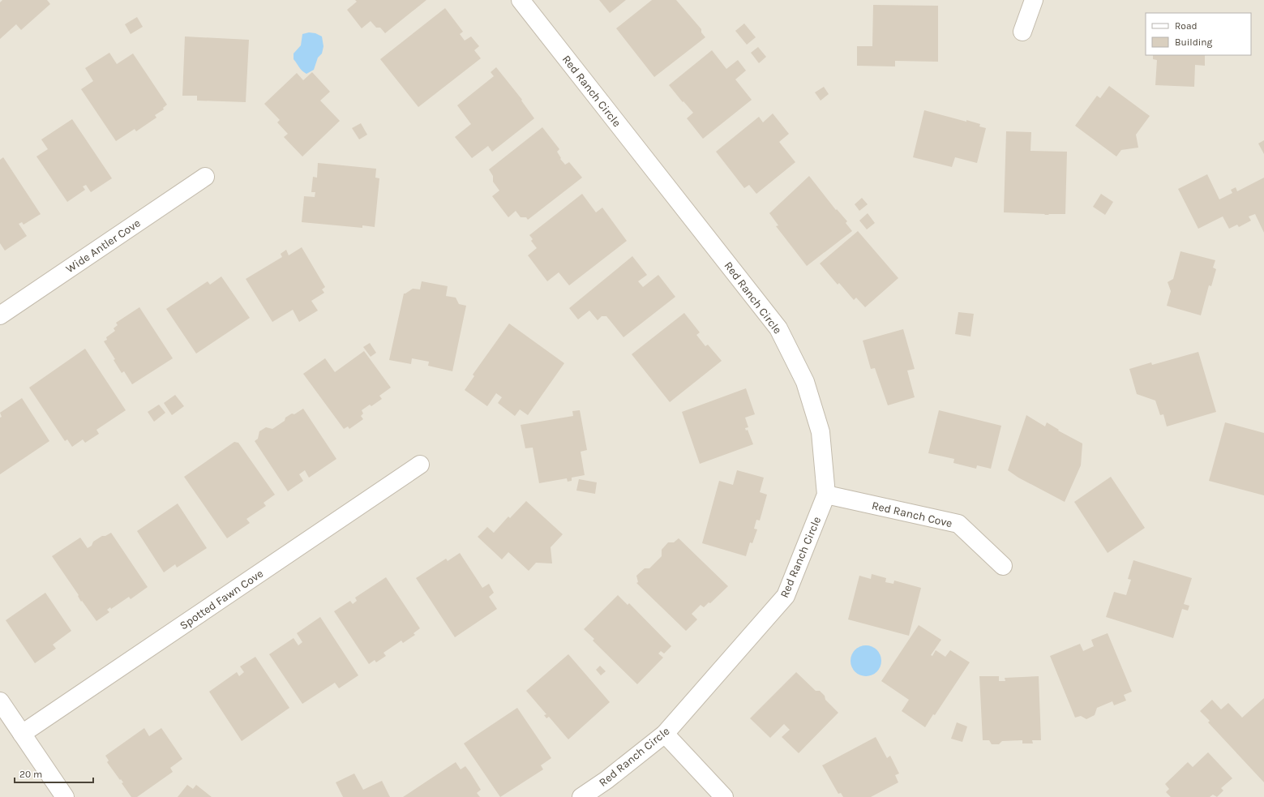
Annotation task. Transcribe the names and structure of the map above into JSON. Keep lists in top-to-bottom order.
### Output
{
  "streets": {
    "street": [
      "Red Ranch Circle",
      "Wide Antler Cove",
      "Red Ranch Cove",
      "Spotted Fawn Cove"
    ]
  },
  "crossings": [
    ["Red Ranch Circle", "Red Ranch Cove"]
  ],
  "legend": ["Road", "Building"],
  "scale_bar": "20 m"
}
